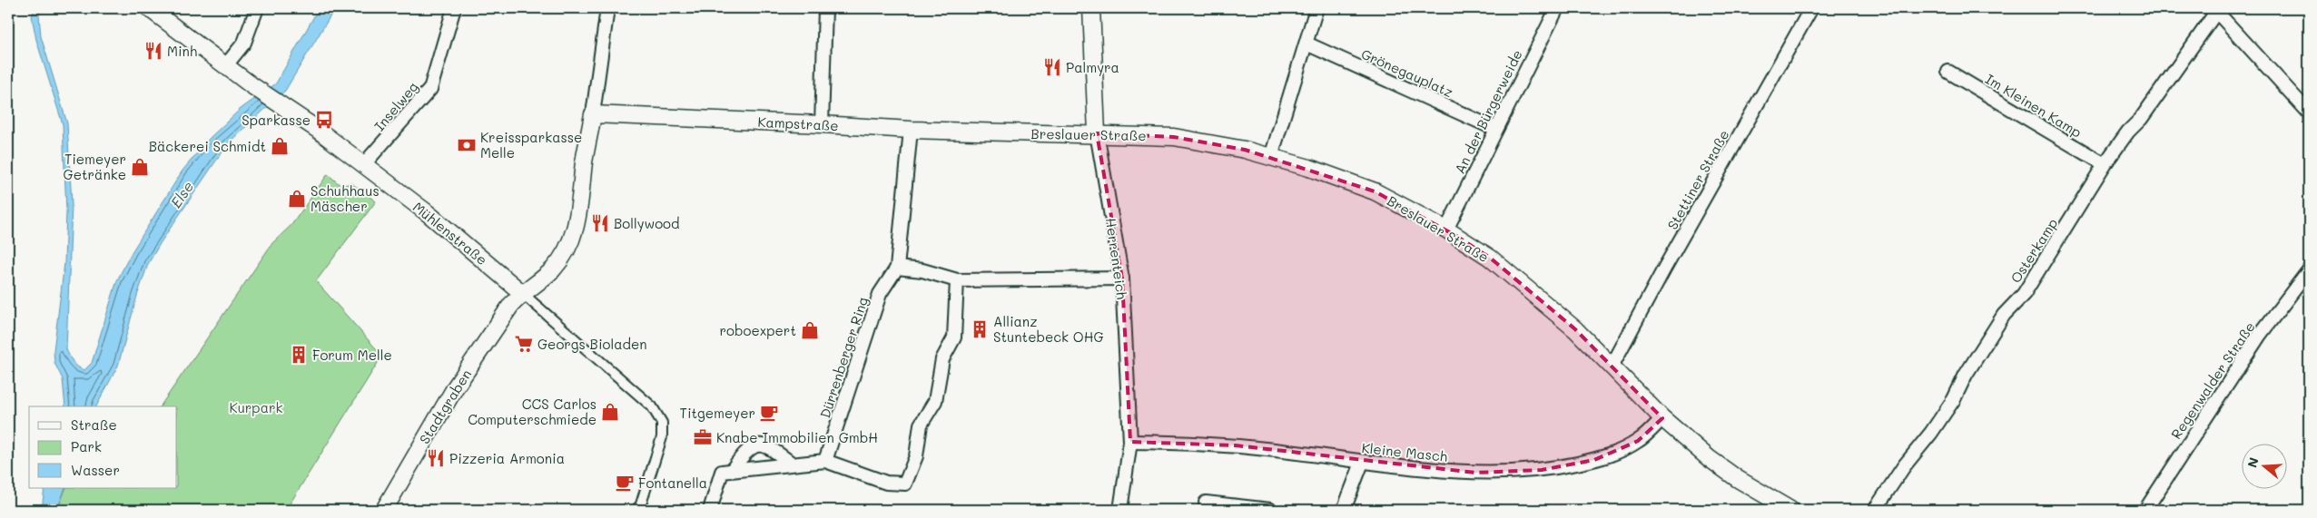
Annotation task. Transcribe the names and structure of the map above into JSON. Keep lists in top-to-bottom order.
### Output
{
  "streets": {
    "street": [
      "Grönegauplatz",
      "Im Kleinen Kamp",
      "Inselweg",
      "An der Bürgerweide",
      "Kampstraße",
      "Breslauer Straße",
      "Stettiner Straße",
      "Mühlenstraße",
      "Osterkamp",
      "Herrenteich",
      "Dürrenberger Ring",
      "Regenwalder Straße",
      "Stadtgraben",
      "Kleine Masch"
    ]
  },
  "crossings": [
    ["Grönegauplatz", "An der Bürgerweide"],
    ["Im Kleinen Kamp", "Osterkamp"],
    ["Inselweg", "Mühlenstraße"],
    ["An der Bürgerweide", "Breslauer Straße"],
    ["Kampstraße", "Breslauer Straße"],
    ["Kampstraße", "Dürrenberger Ring"],
    ["Kampstraße", "Stadtgraben"],
    ["Breslauer Straße", "Stettiner Straße"],
    ["Breslauer Straße", "Herrenteich"],
    ["Breslauer Straße", "Kleine Masch"],
    ["Mühlenstraße", "Stadtgraben"],
    ["Herrenteich", "Kleine Masch"]
  ],
  "water": ["Else"],
  "parks": ["Kurpark"],
  "places": {
    "restaurant": [
      "Minh",
      "Palmyra",
      "Bollywood",
      "Pizzeria Armonia"
    ],
    "bus stop": ["Sparkasse"],
    "bank": ["Kreissparkasse Melle"],
    "shop": [
      "Bäckerei Schmidt",
      "Tiemeyer Getränke",
      "Schuhhaus Mäscher",
      "roboexpert",
      "CCS Carlos Computerschmiede"
    ],
    "building": ["Allianz Stuntebeck OHG", "Forum Melle"],
    "supermarket": ["Georgs Bioladen"],
    "cafe": ["Titgemeyer", "Fontanella"],
    "office": ["Knabe Immobilien GmbH"]
  },
  "legend": ["Straße", "Park", "Wasser"],
  "north": "left"
}
